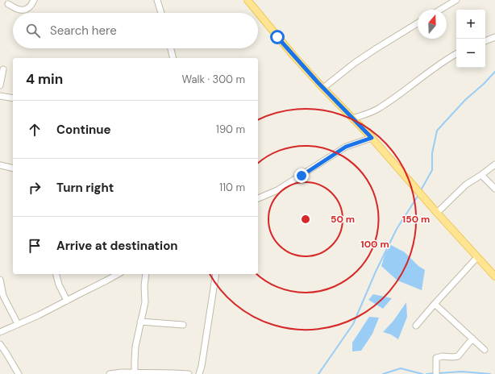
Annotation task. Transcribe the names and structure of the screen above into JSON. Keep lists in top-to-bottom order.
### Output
{
  "north": "top",
  "page": {
    "map_buttons": ["+", "−"],
    "search": "Search here",
    "heading": ["4 min", "Walk · 300 m"],
    "list": [
      ["Continue", "190 m"],
      ["Turn right", "110 m"],
      "Arrive at destination"
    ]
  },
  "rings": ["50 m", "150 m", "100 m"]
}
